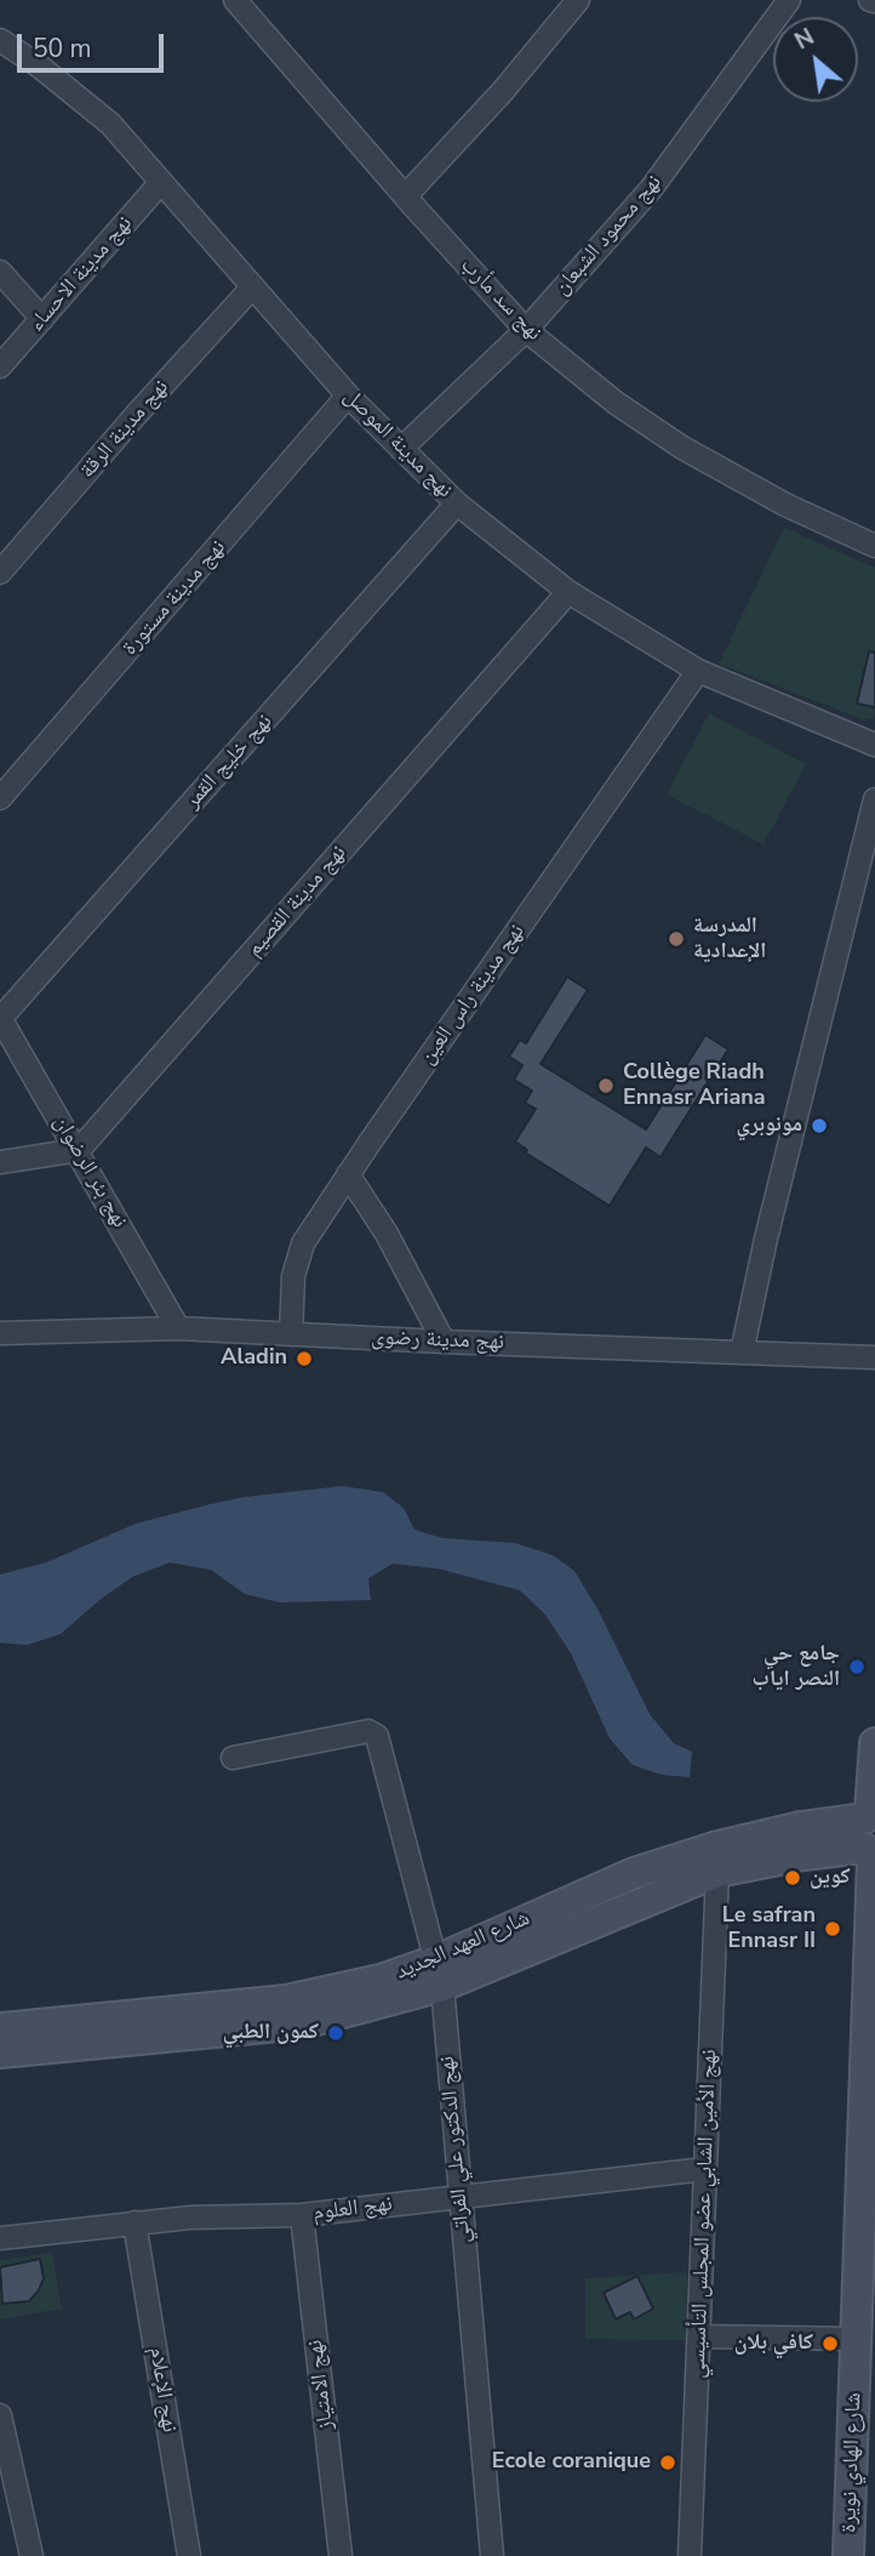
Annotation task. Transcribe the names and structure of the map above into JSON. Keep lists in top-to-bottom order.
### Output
{
  "streets": {
    "main road": ["شارع العهد الجديد", "شارع الهادي نويرة"],
    "street": [
      "نهج محمود الشبعان",
      "نهج مدينة الاحساء",
      "نهج سد مأرب",
      "نهج مدينة الرقة",
      "نهج مدينة الموصل",
      "نهج مدينة مستورة",
      "نهج خليج القمر",
      "نهج مدينة القصيم",
      "نهج مدينة راس العين",
      "نهج بئر الرضوان",
      "نهج مدينة رضوى",
      "نهج الدكتور علي الفراتي",
      "نهج العلوم",
      "نهج الأمين الشابي عضو المجلس التأسيسي",
      "نهج الامتياز",
      "نهج الإعلام"
    ]
  },
  "crossings": [
    ["نهج محمود الشبعان", "نهج سد مأرب"],
    ["نهج محمود الشبعان", "نهج مدينة الموصل"],
    ["نهج مدينة الاحساء", "نهج مدينة الموصل"],
    ["نهج مدينة الرقة", "نهج مدينة الموصل"],
    ["نهج مدينة الموصل", "نهج مدينة مستورة"],
    ["نهج مدينة الموصل", "نهج خليج القمر"],
    ["نهج مدينة الموصل", "نهج مدينة القصيم"],
    ["نهج مدينة الموصل", "نهج مدينة راس العين"],
    ["نهج خليج القمر", "نهج بئر الرضوان"],
    ["نهج مدينة القصيم", "نهج بئر الرضوان"],
    ["نهج مدينة راس العين", "نهج مدينة رضوى"],
    ["نهج بئر الرضوان", "نهج مدينة رضوى"],
    ["شارع العهد الجديد", "نهج الدكتور علي الفراتي"],
    ["شارع العهد الجديد", "نهج الأمين الشابي عضو المجلس التأسيسي"],
    ["شارع العهد الجديد", "شارع الهادي نويرة"],
    ["نهج الدكتور علي الفراتي", "نهج العلوم"],
    ["نهج العلوم", "نهج الأمين الشابي عضو المجلس التأسيسي"],
    ["نهج العلوم", "نهج الامتياز"],
    ["نهج العلوم", "نهج الإعلام"]
  ],
  "places": [
    "المدرسة الإعدادية",
    "Collège Riadh Ennasr Ariana",
    "مونوبري",
    "Aladin",
    "جامع حي النصر اياب",
    "كوين",
    "Le safran Ennasr II",
    "كمون الطبي",
    "كافي بلان",
    "Ecole coranique"
  ],
  "scale_bar": "50 m",
  "north": "top left"
}
